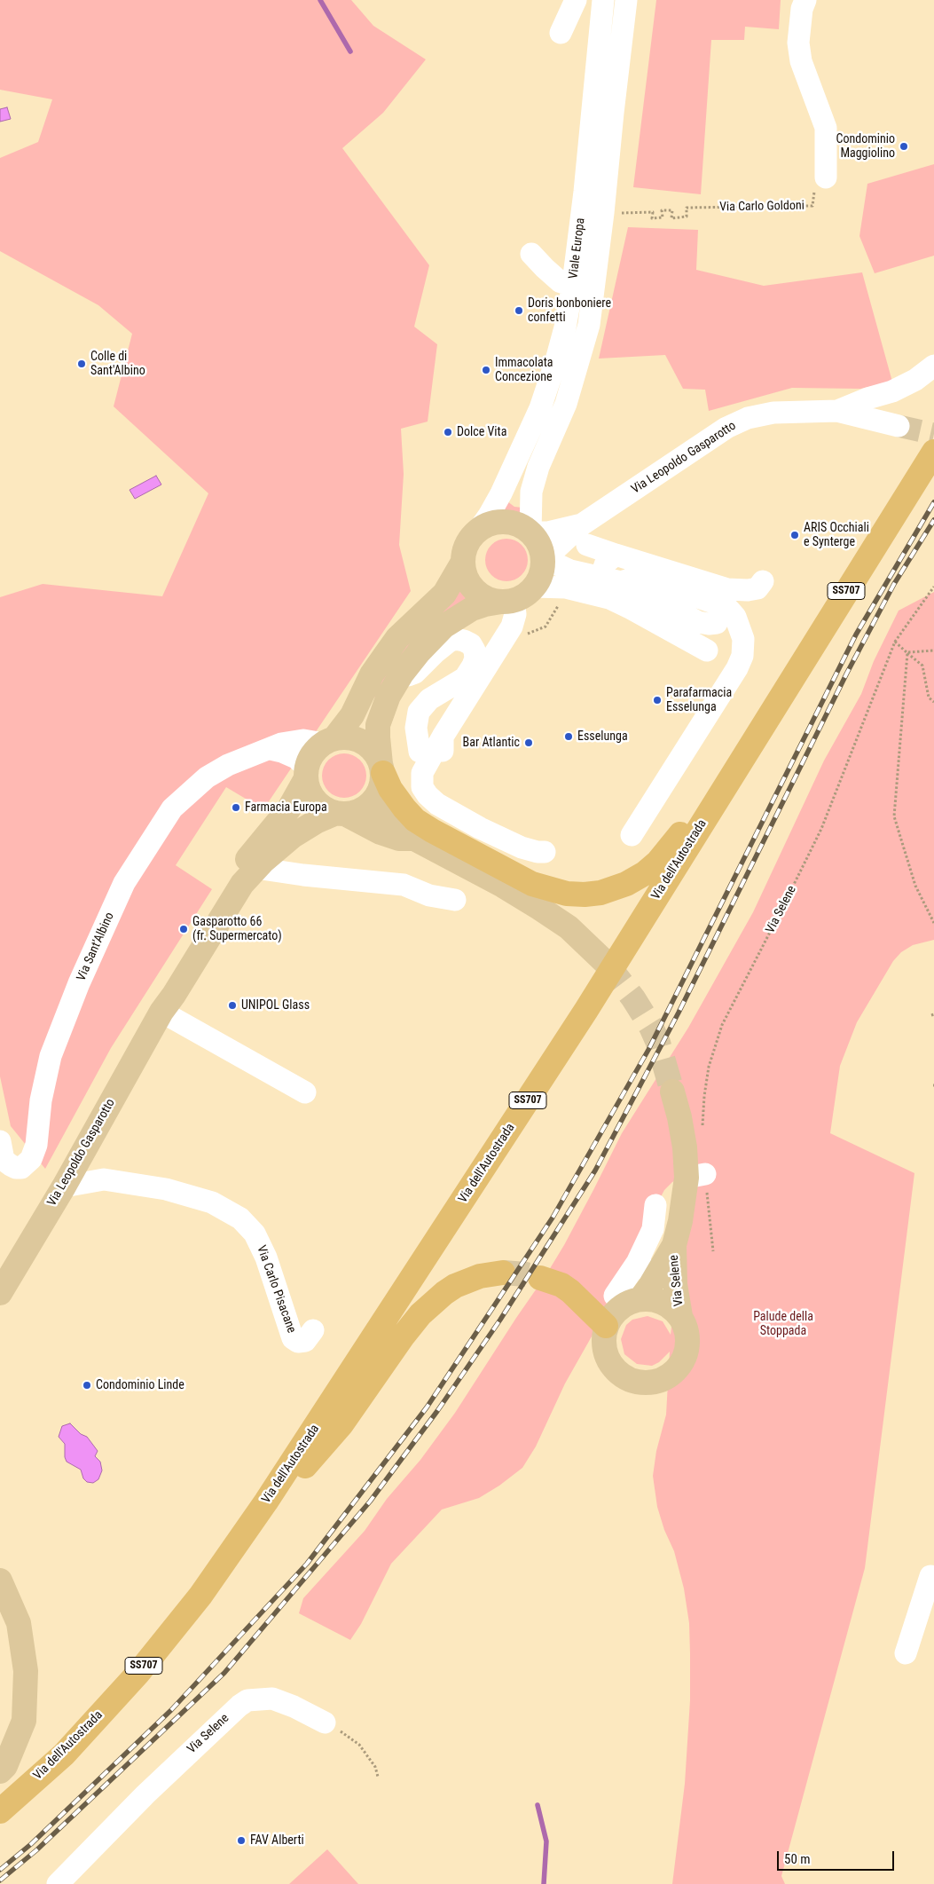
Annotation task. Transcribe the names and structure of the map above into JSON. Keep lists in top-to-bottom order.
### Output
{
  "streets": {
    "highway": ["SS707", "Via dell'Autostrada"],
    "main road": ["Via Leopoldo Gasparotto", "Via Selene"],
    "street": ["Viale Europa", "Via Sant'Albino", "Via Carlo Pisacane"],
    "path": ["Via Carlo Goldoni"]
  },
  "crossings": [
    ["Via Carlo Goldoni", "Viale Europa"],
    ["Viale Europa", "Via Leopoldo Gasparotto"],
    ["Via Leopoldo Gasparotto", "Via Sant'Albino"],
    ["Via Leopoldo Gasparotto", "Via Carlo Pisacane"]
  ],
  "parks": ["Palude della Stoppada"],
  "places": [
    "Condominio Maggiolino",
    "Doris bonboniere confetti",
    "Colle di Sant'Albino",
    "Immacolata Concezione",
    "Dolce Vita",
    "ARIS Occhiali e Synterge",
    "Parafarmacia Esselunga",
    "Esselunga",
    "Bar Atlantic",
    "Farmacia Europa",
    "Gasparotto 66 (fr. Supermercato)",
    "UNIPOL Glass",
    "Condominio Linde",
    "FAV Alberti"
  ],
  "scale_bar": "50 m"
}
